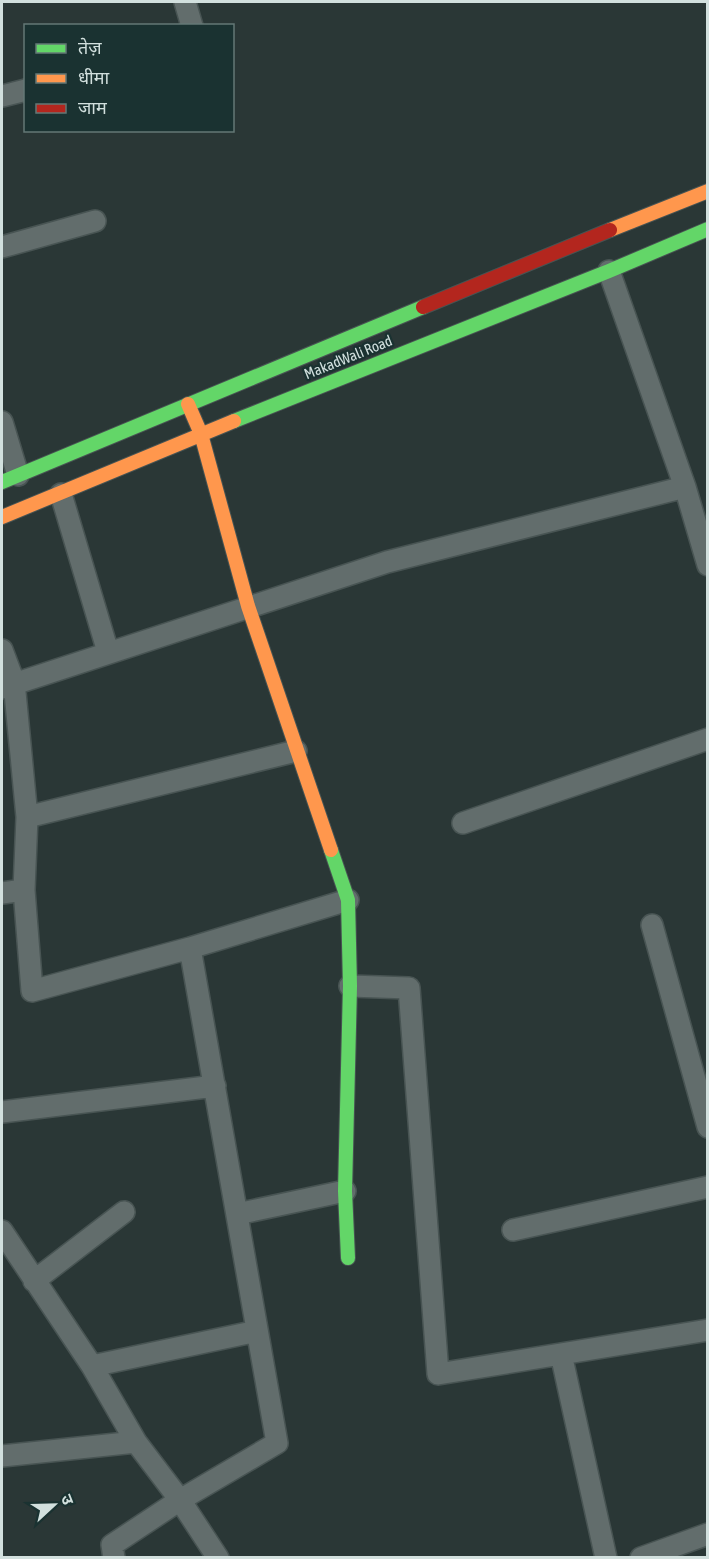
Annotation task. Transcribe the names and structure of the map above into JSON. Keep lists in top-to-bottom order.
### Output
{
  "streets": {
    "street": ["MakadWali Road"]
  },
  "legend": ["तेज़", "धीमा", "जाम"],
  "north": "right"
}
